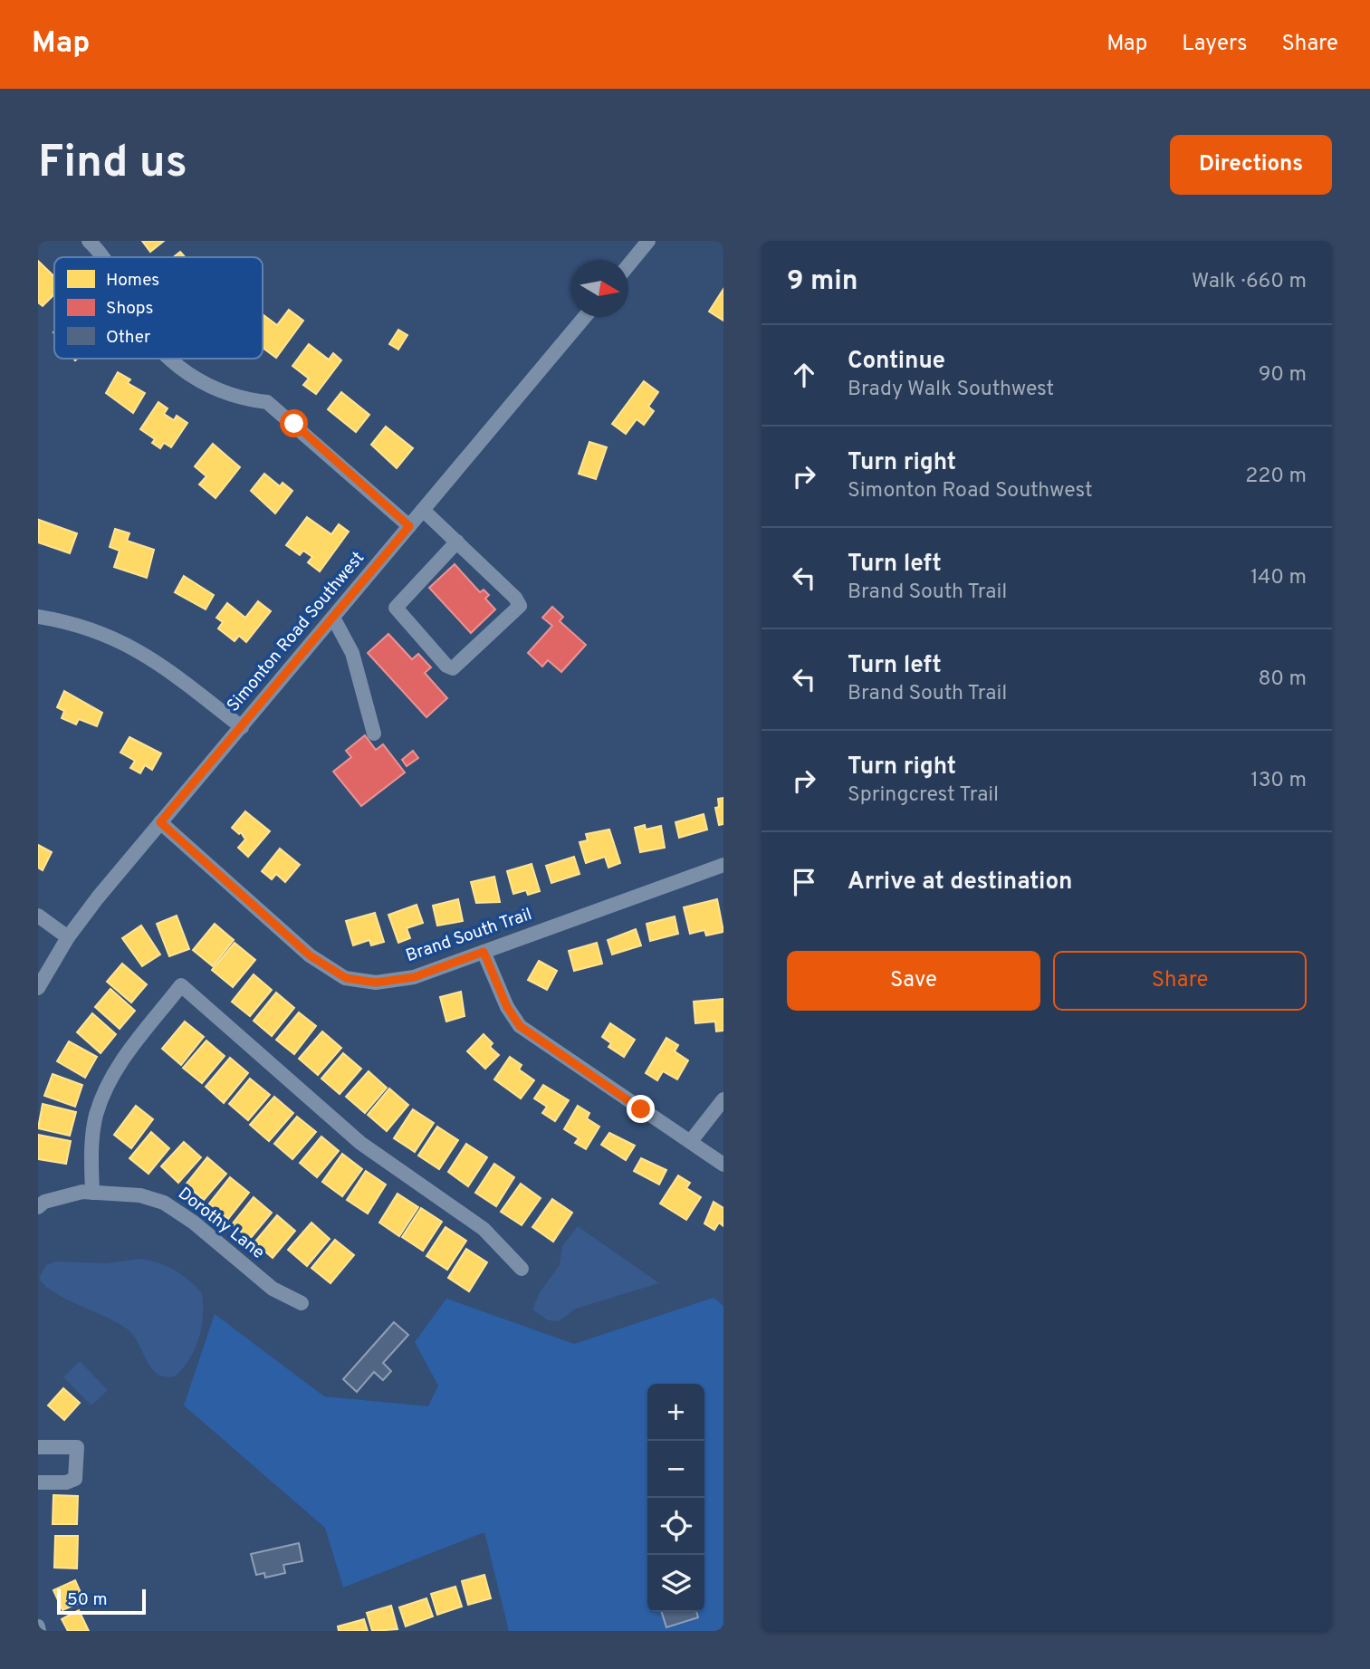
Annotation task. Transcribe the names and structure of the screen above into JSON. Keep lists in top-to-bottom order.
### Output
{
  "streets": {
    "street": ["Simonton Road Southwest", "Brand South Trail", "Dorothy Lane"]
  },
  "crossings": [
    ["Simonton Road Southwest", "Brand South Trail"]
  ],
  "legend": ["Homes", "Shops", "Other"],
  "scale_bar": "50 m",
  "north": "right",
  "page": {
    "header": "Map",
    "nav": ["Map", "Layers", "Share"],
    "buttons": [
      "Directions",
      ["Save", "Share"]
    ],
    "title": "Find us",
    "heading": ["9 min", "Walk · 660 m"],
    "list": [
      ["Continue", "Brady Walk Southwest", "90 m"],
      ["Turn right", "Simonton Road Southwest", "220 m"],
      ["Turn left", "Brand South Trail", "140 m"],
      ["Turn left", "Brand South Trail", "80 m"],
      ["Turn right", "Springcrest Trail", "130 m"],
      "Arrive at destination"
    ],
    "map_buttons": ["+", "−"],
    "scale": "50 m"
  }
}
